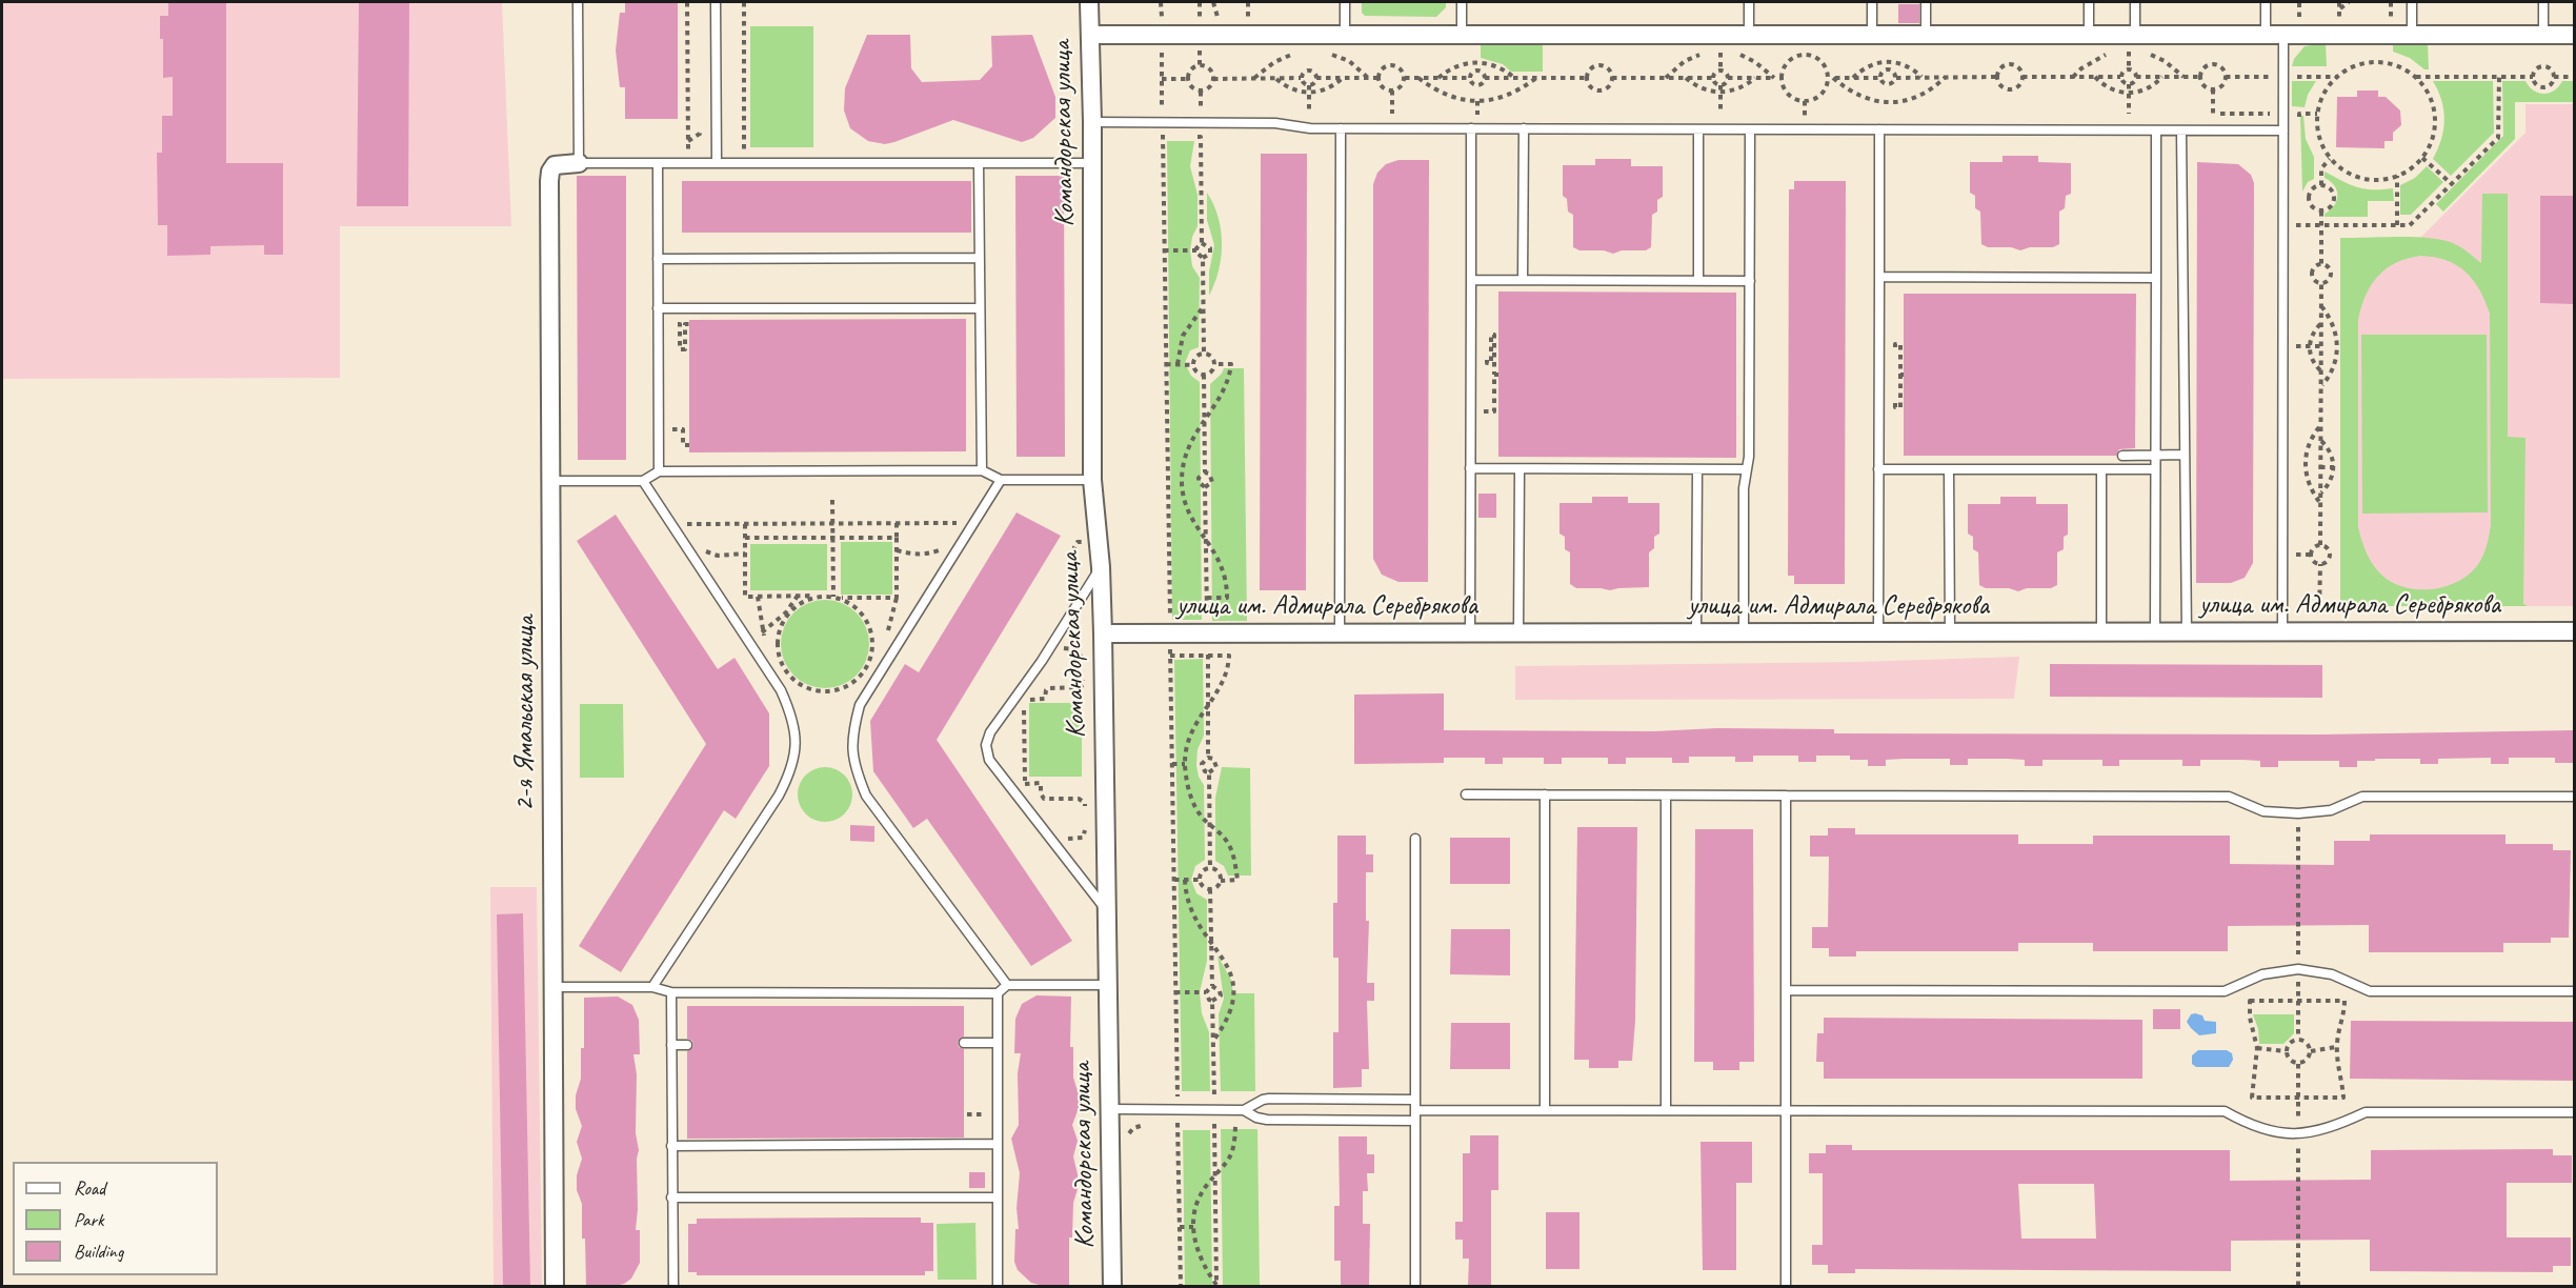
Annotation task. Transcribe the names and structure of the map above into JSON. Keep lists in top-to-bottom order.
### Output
{
  "streets": {
    "street": ["Командорская улица", "улица им. Адмирала Серебрякова", "2-я Ямальская улица"]
  },
  "crossings": [
    ["Командорская улица", "улица им. Адмирала Серебрякова"]
  ],
  "legend": ["Road", "Park", "Building"]
}
